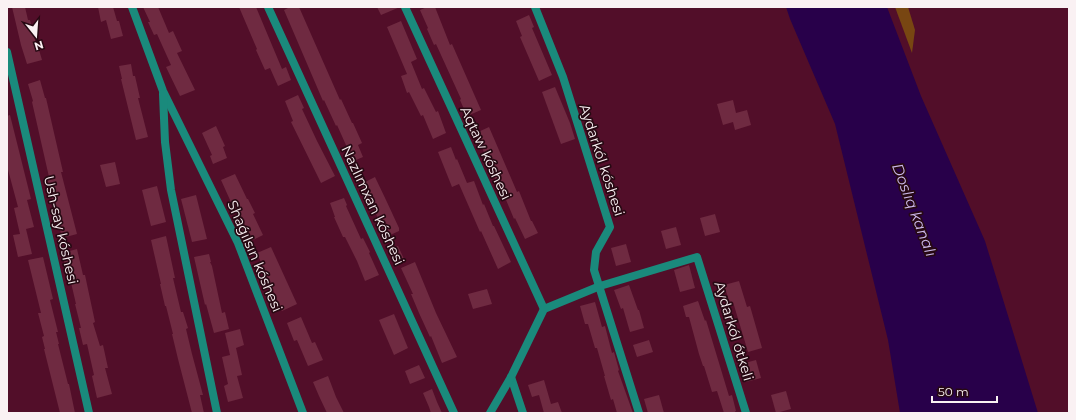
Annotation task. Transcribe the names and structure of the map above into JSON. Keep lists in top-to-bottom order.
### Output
{
  "streets": {
    "street": [
      "Aqtaw kóshesi",
      "Aydarkól kóshesi",
      "Nazlımxan kóshesi",
      "Ush-say kóshesi",
      "Shaǵılsın kóshesi",
      "Aydarkól ótkeli"
    ]
  },
  "crossings": [
    ["Aydarkól kóshesi", "Aydarkól ótkeli"]
  ],
  "water": ["Doslıq kanalı"],
  "scale_bar": "50 m",
  "north": "bottom"
}
